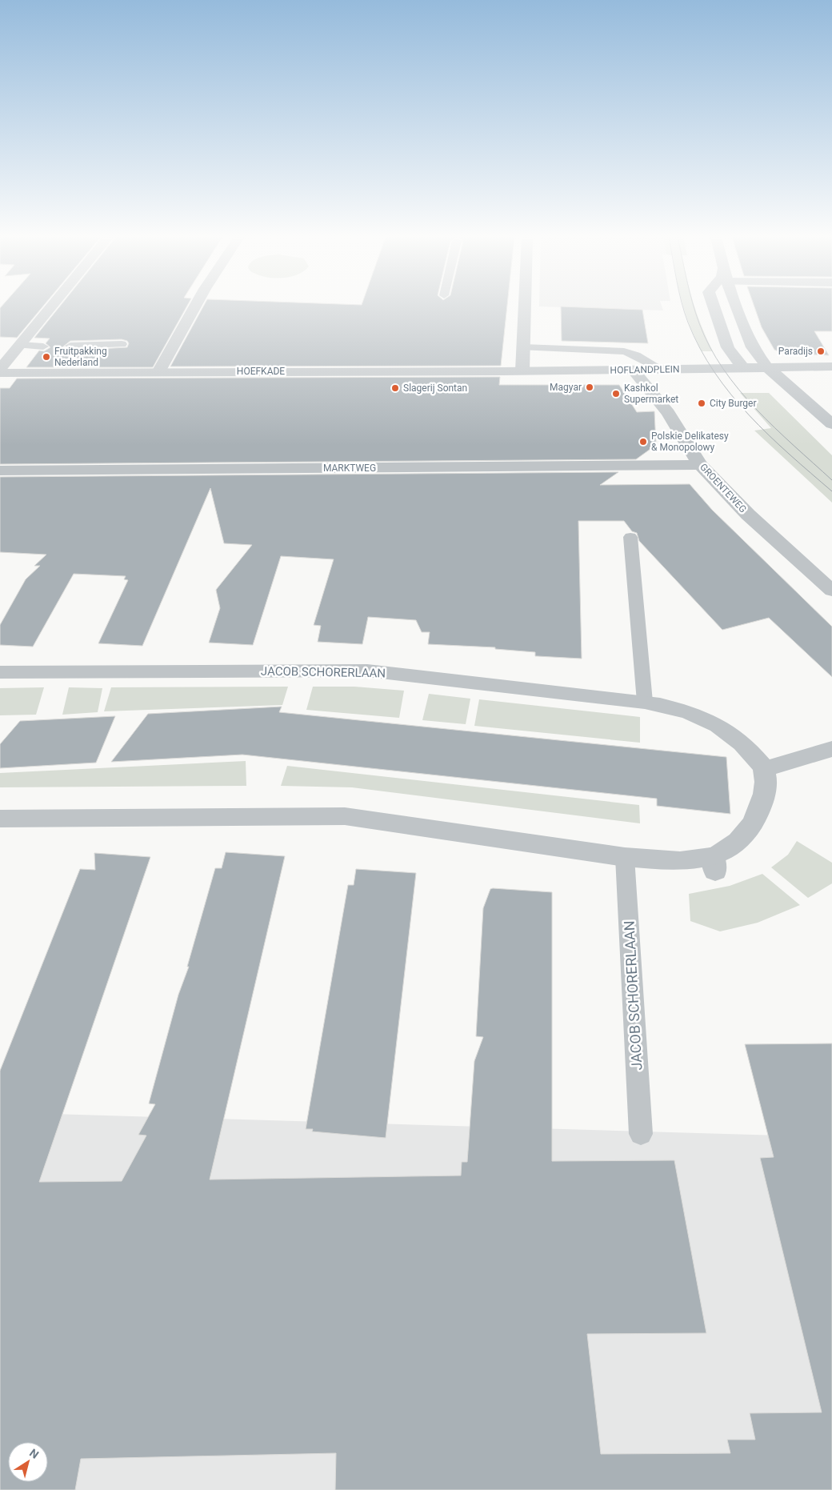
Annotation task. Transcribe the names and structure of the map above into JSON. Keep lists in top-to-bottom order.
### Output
{
  "streets": {
    "street": [
      "HOFLANDPLEIN",
      "HOEFKADE",
      "MARKTWEG",
      "GROENTEWEG",
      "JACOB SCHORERLAAN"
    ]
  },
  "crossings": [
    ["HOFLANDPLEIN", "HOEFKADE"],
    ["HOFLANDPLEIN", "GROENTEWEG"],
    ["MARKTWEG", "GROENTEWEG"]
  ],
  "places": [
    "Paradijs",
    "Fruitpakking Nederland",
    "Magyar",
    "Slagerij Sontan",
    "Kashkol Supermarket",
    "City Burger",
    "Polskie Delikatesy & Monopolowy"
  ],
  "north": "top right"
}
